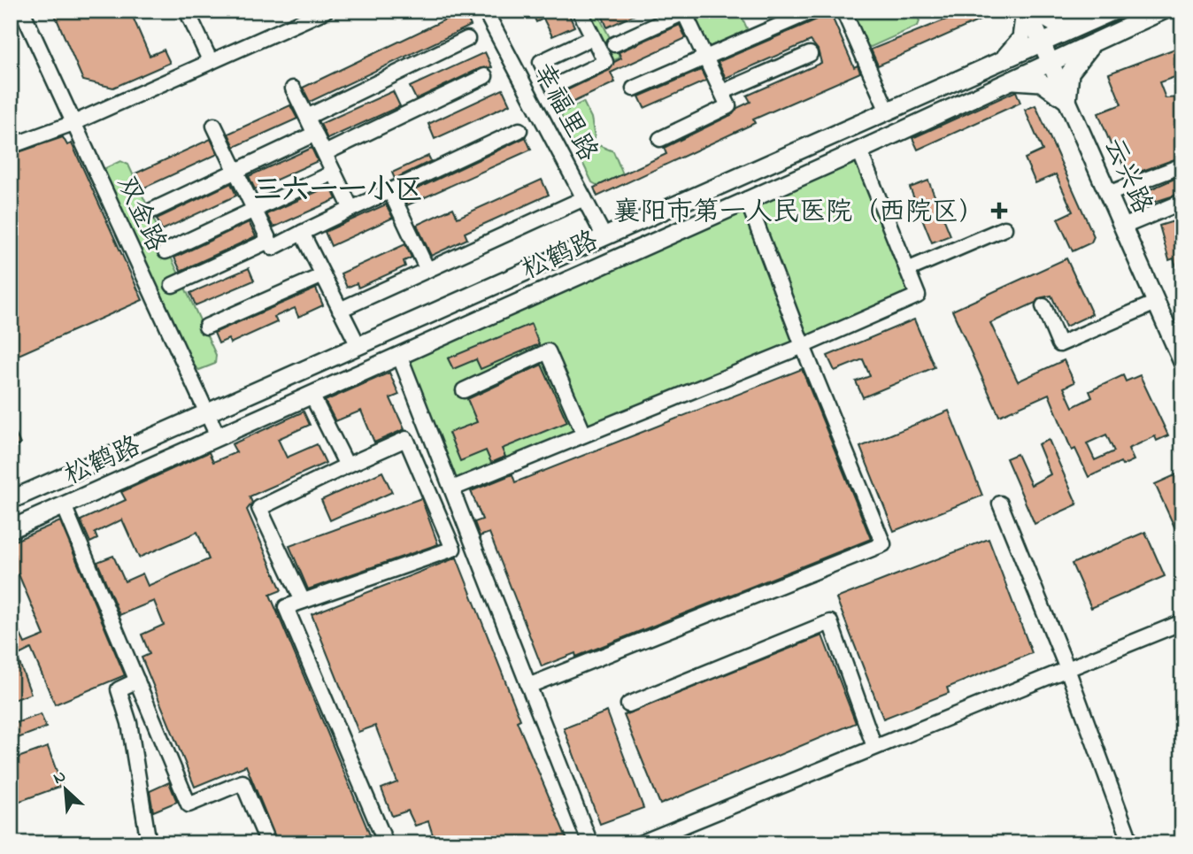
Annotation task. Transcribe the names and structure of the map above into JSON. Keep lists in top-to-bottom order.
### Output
{
  "streets": {
    "main road": ["云兴路", "松鹤路"],
    "street": ["幸福里路", "双金路"]
  },
  "crossings": [
    ["幸福里路", "松鹤路"],
    ["云兴路", "松鹤路"],
    ["双金路", "松鹤路"]
  ],
  "districts": ["三六一一小区"],
  "places": {
    "health": ["襄阳市第一人民医院（西院区）"]
  },
  "north": "top left"
}
